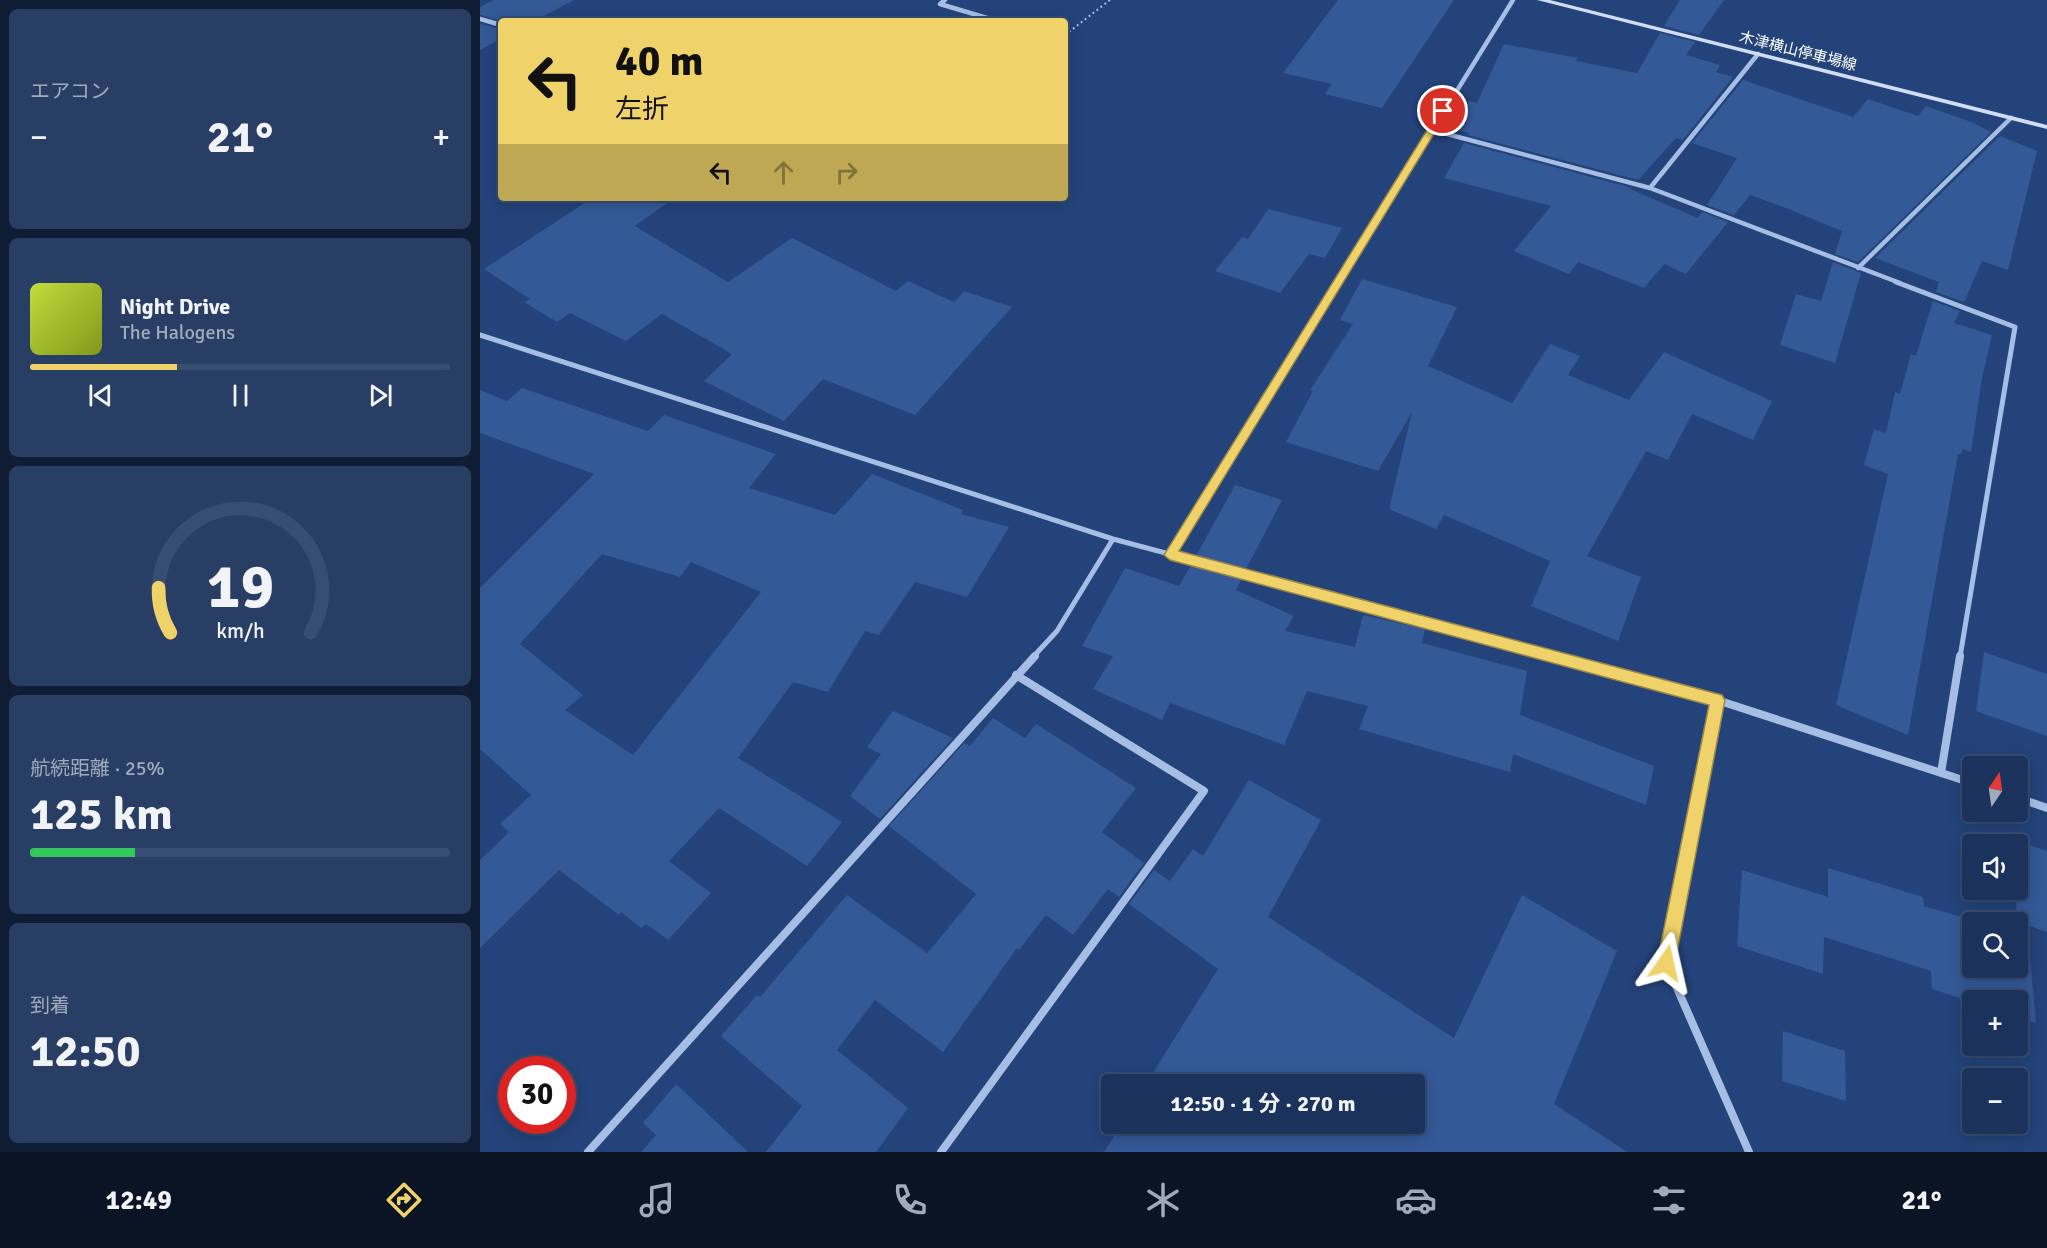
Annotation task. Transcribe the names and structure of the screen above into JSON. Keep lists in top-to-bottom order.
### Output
{
  "streets": {
    "main road": ["木津横山停車場線"]
  },
  "north": "top",
  "page": {
    "tile": [
      "エアコン",
      ["航続距離 · 25%", "125 km"],
      ["到着", "12:50"]
    ],
    "turn": ["40 m", "左折"],
    "heat": ["−", "21°", "+"],
    "song": ["Night Drive", "The Halogens"],
    "map_buttons": ["+", "−"],
    "limit": "30",
    "trip": "12:50 · 1 分 · 270 m",
    "tabs": ["12:49", "21°"],
    "gauge": ["19", "km/h"]
  }
}
